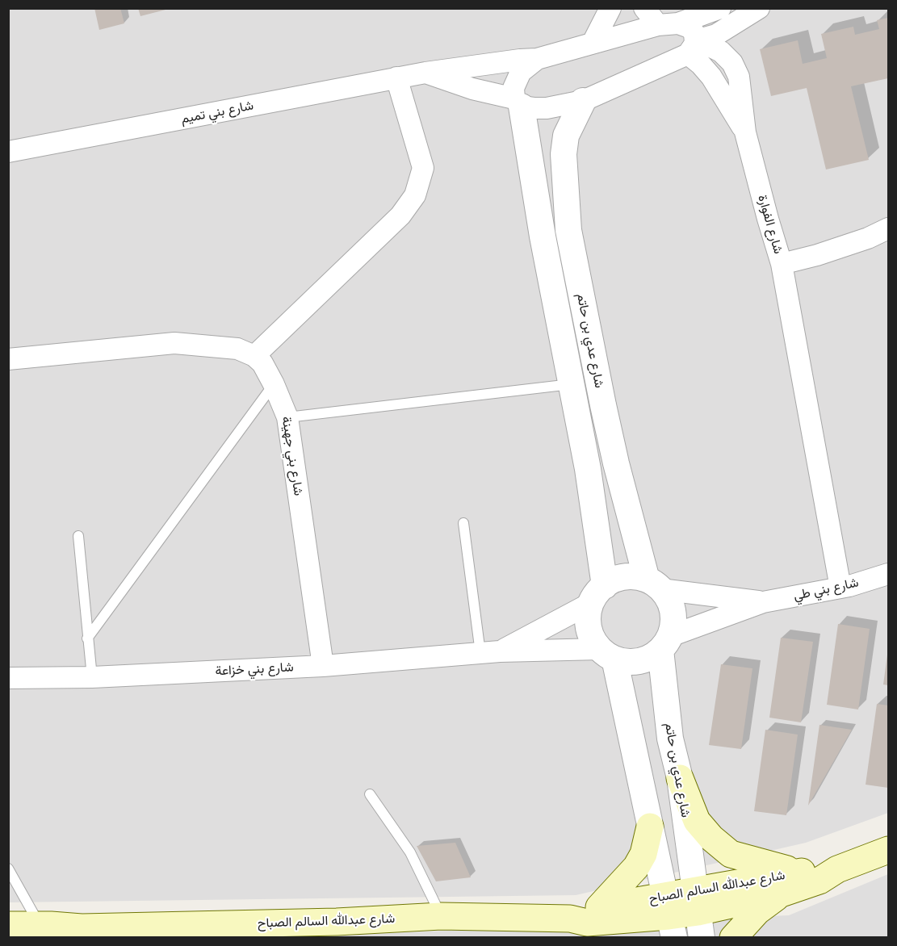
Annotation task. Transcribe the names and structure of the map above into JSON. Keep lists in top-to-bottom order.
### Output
{
  "streets": {
    "main road": ["شارع عبدالله السالم الصباح"],
    "street": [
      "شارع بني تميم",
      "شارع الفوارة",
      "شارع عدي بن حاتم",
      "شارع بني جهينة",
      "شارع بني طي",
      "شارع بني خزاعة"
    ]
  },
  "crossings": [
    ["شارع بني تميم", "شارع الفوارة"],
    ["شارع بني تميم", "شارع عدي بن حاتم"],
    ["شارع عدي بن حاتم", "شارع بني طي"],
    ["شارع عدي بن حاتم", "شارع بني خزاعة"],
    ["شارع عدي بن حاتم", "شارع عبدالله السالم الصباح"],
    ["شارع بني جهينة", "شارع بني خزاعة"],
    ["شارع بني طي", "شارع بني خزاعة"]
  ]
}
